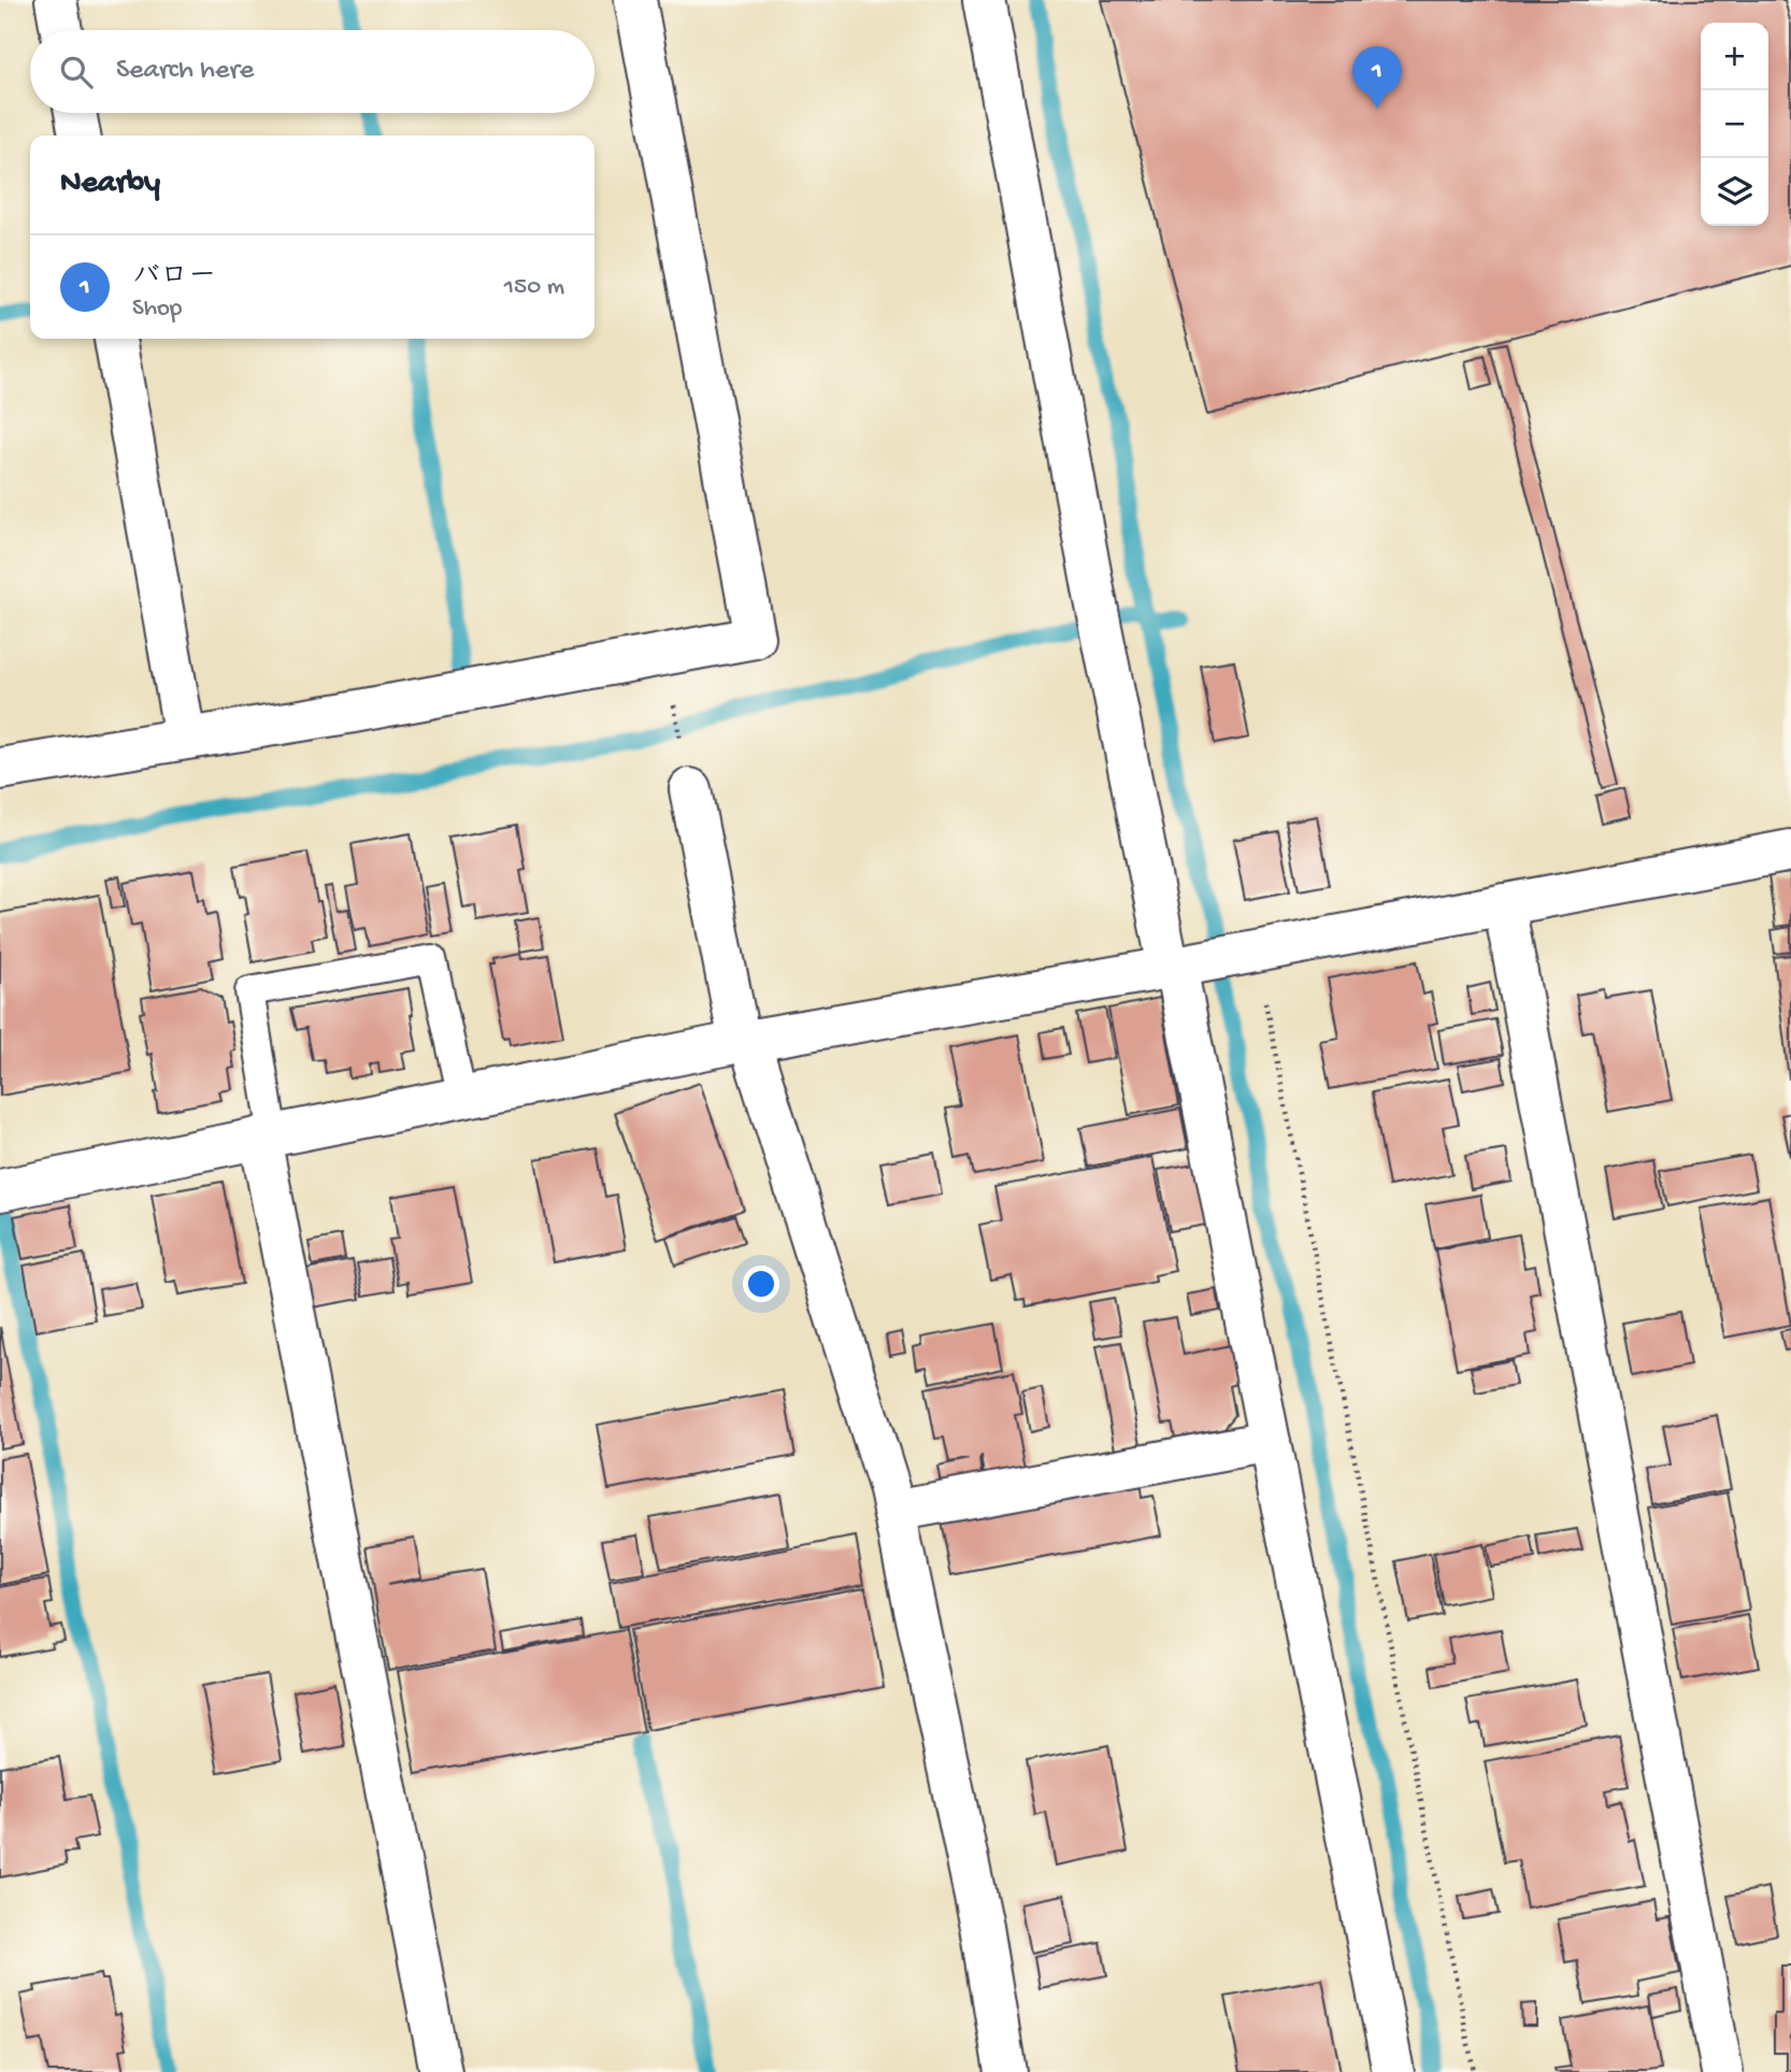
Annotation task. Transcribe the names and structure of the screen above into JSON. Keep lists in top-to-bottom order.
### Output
{
  "page": {
    "map_buttons": ["+", "−"],
    "search": "Search here",
    "pins": "1",
    "heading": "Nearby",
    "list": [
      {
        "mark": "1",
        "name": "バロー",
        "note": "Shop",
        "value": "150 m"
      }
    ]
  }
}
